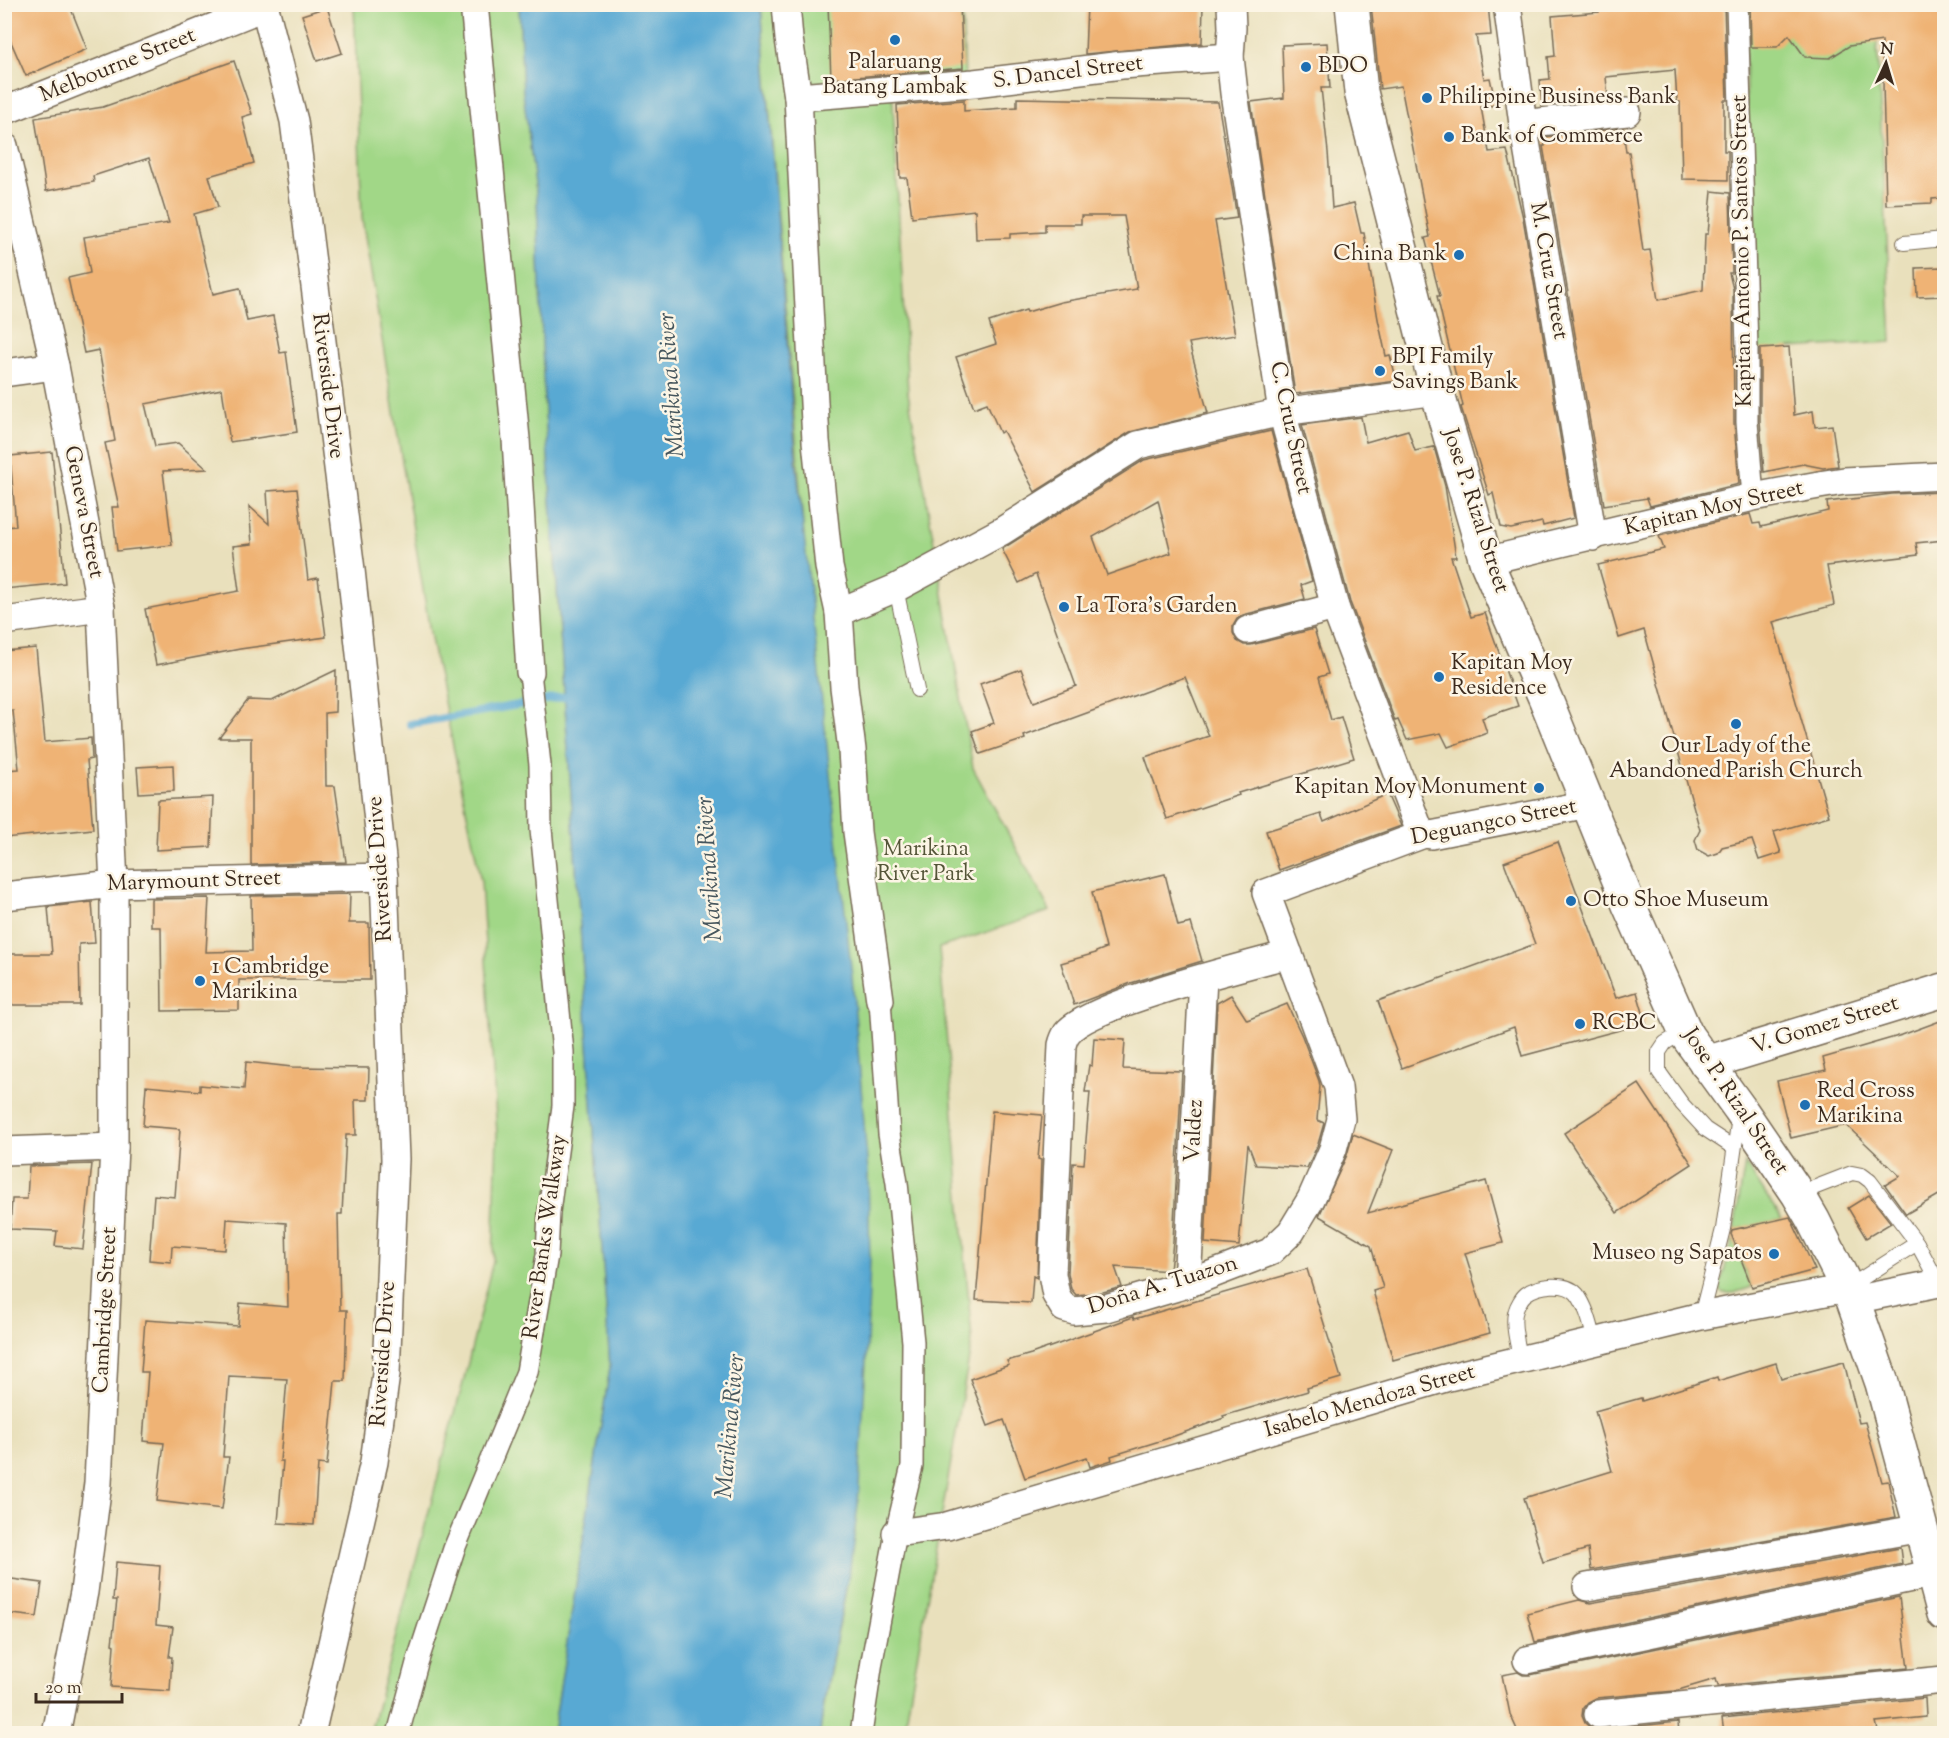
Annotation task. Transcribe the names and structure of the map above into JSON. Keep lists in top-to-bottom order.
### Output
{
  "streets": {
    "street": [
      "Melbourne Street",
      "S. Dancel Street",
      "Kapitan Antonio P. Santos Street",
      "M. Cruz Street",
      "Riverside Drive",
      "C. Cruz Street",
      "Kapitan Moy Street",
      "Jose P. Rizal Street",
      "Geneva Street",
      "Deguangco Street",
      "Marymount Street",
      "V. Gomez Street",
      "Valdez",
      "River Banks Walkway",
      "Doña A. Tuazon",
      "Cambridge Street",
      "Isabelo Mendoza Street"
    ]
  },
  "crossings": [
    ["Melbourne Street", "Riverside Drive"],
    ["S. Dancel Street", "C. Cruz Street"],
    ["Kapitan Antonio P. Santos Street", "Kapitan Moy Street"],
    ["M. Cruz Street", "Kapitan Moy Street"],
    ["Riverside Drive", "Marymount Street"],
    ["C. Cruz Street", "Deguangco Street"],
    ["Kapitan Moy Street", "Jose P. Rizal Street"],
    ["Jose P. Rizal Street", "Deguangco Street"],
    ["Jose P. Rizal Street", "V. Gomez Street"],
    ["Jose P. Rizal Street", "Isabelo Mendoza Street"],
    ["Geneva Street", "Marymount Street"],
    ["Geneva Street", "Cambridge Street"],
    ["Deguangco Street", "Doña A. Tuazon"],
    ["Marymount Street", "Cambridge Street"],
    ["Valdez", "Doña A. Tuazon"]
  ],
  "water": ["Marikina River"],
  "parks": ["Marikina River Park"],
  "places": [
    "Palaruang Batang Lambak",
    "BDO",
    "Philippine Business Bank",
    "Bank of Commerce",
    "China Bank",
    "BPI Family Savings Bank",
    "La Tora's Garden",
    "Kapitan Moy Residence",
    "Our Lady of the Abandoned Parish Church",
    "Kapitan Moy Monument",
    "Otto Shoe Museum",
    "1 Cambridge Marikina",
    "RCBC",
    "Red Cross Marikina",
    "Museo ng Sapatos"
  ],
  "scale_bar": "20 m",
  "north": "top"
}
